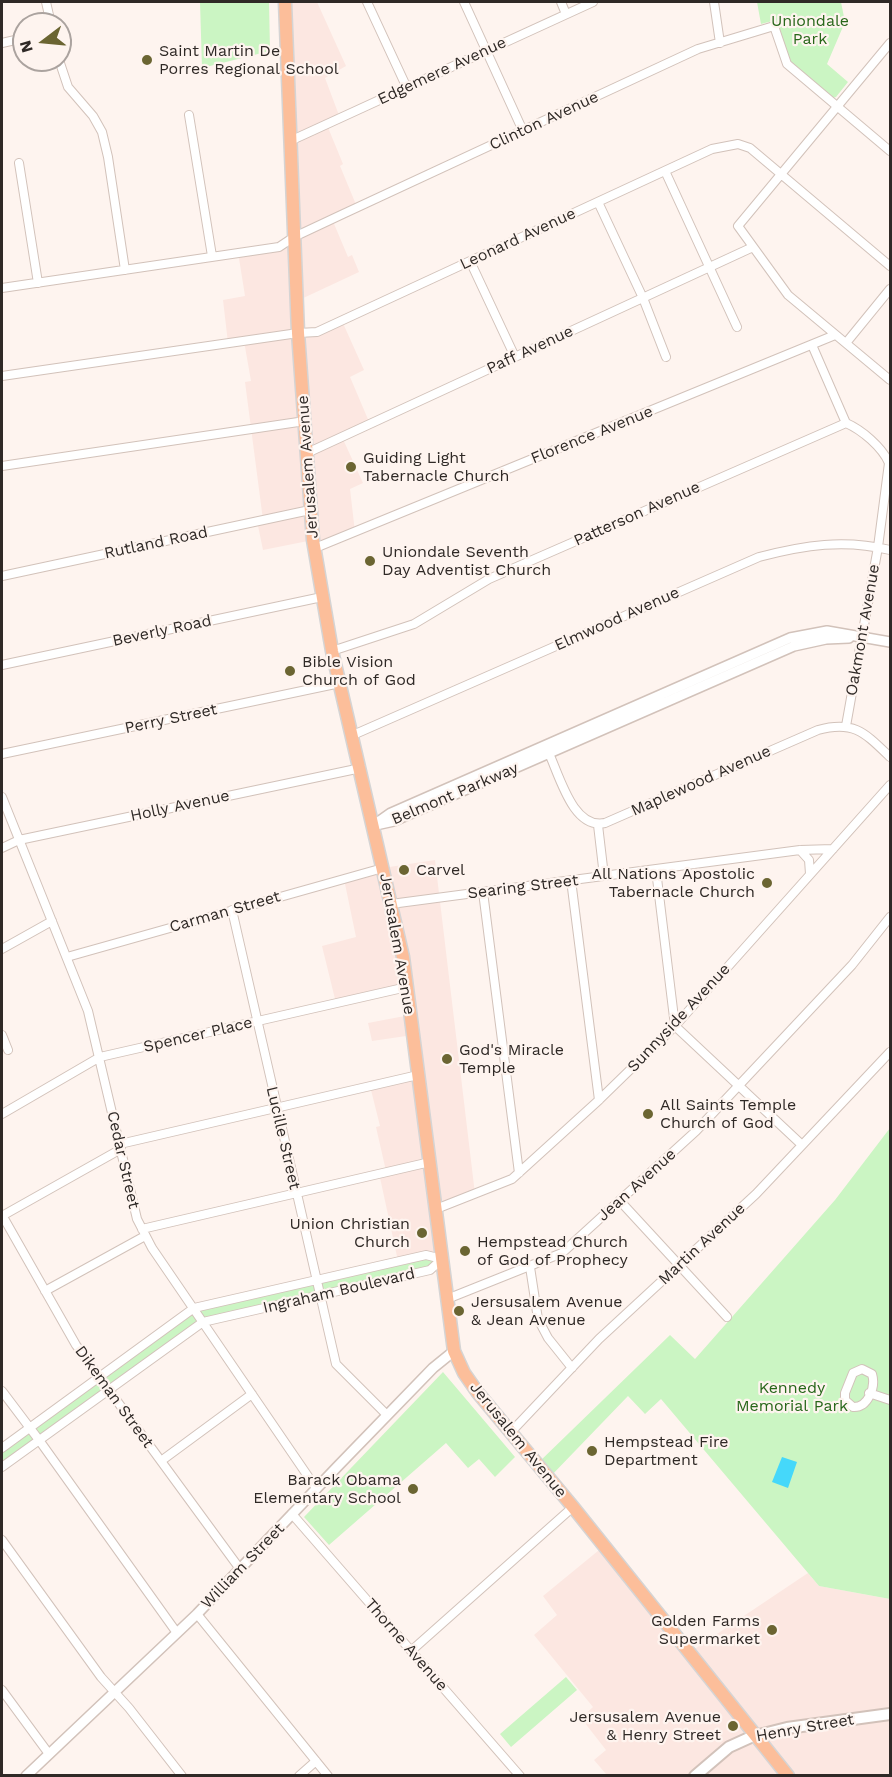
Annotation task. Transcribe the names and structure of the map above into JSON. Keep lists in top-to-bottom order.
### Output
{
  "streets": {
    "main road": ["Jerusalem Avenue", "Henry Street"],
    "street": [
      "Edgemere Avenue",
      "Clinton Avenue",
      "Leonard Avenue",
      "Paff Avenue",
      "Florence Avenue",
      "Patterson Avenue",
      "Rutland Road",
      "Elmwood Avenue",
      "Oakmont Avenue",
      "Beverly Road",
      "Perry Street",
      "Maplewood Avenue",
      "Belmont Parkway",
      "Holly Avenue",
      "Searing Street",
      "Carman Street",
      "Sunnyside Avenue",
      "Spencer Place",
      "Lucille Street",
      "Cedar Street",
      "Jean Avenue",
      "Martin Avenue",
      "Ingraham Boulevard",
      "Dikeman Street",
      "William Street",
      "Thorne Avenue"
    ]
  },
  "crossings": [
    ["Edgemere Avenue", "Jerusalem Avenue"],
    ["Clinton Avenue", "Jerusalem Avenue"],
    ["Leonard Avenue", "Jerusalem Avenue"],
    ["Paff Avenue", "Jerusalem Avenue"],
    ["Florence Avenue", "Jerusalem Avenue"],
    ["Jerusalem Avenue", "Patterson Avenue"],
    ["Jerusalem Avenue", "Rutland Road"],
    ["Jerusalem Avenue", "Elmwood Avenue"],
    ["Jerusalem Avenue", "Beverly Road"],
    ["Jerusalem Avenue", "Perry Street"],
    ["Jerusalem Avenue", "Belmont Parkway"],
    ["Jerusalem Avenue", "Holly Avenue"],
    ["Jerusalem Avenue", "Searing Street"],
    ["Jerusalem Avenue", "Carman Street"],
    ["Jerusalem Avenue", "Sunnyside Avenue"],
    ["Jerusalem Avenue", "Spencer Place"],
    ["Jerusalem Avenue", "Jean Avenue"],
    ["Jerusalem Avenue", "Martin Avenue"],
    ["Jerusalem Avenue", "Ingraham Boulevard"],
    ["Jerusalem Avenue", "William Street"],
    ["Jerusalem Avenue", "Henry Street"],
    ["Patterson Avenue", "Oakmont Avenue"],
    ["Elmwood Avenue", "Oakmont Avenue"],
    ["Oakmont Avenue", "Maplewood Avenue"],
    ["Oakmont Avenue", "Belmont Parkway"],
    ["Holly Avenue", "Cedar Street"],
    ["Searing Street", "Sunnyside Avenue"],
    ["Carman Street", "Lucille Street"],
    ["Carman Street", "Cedar Street"],
    ["Spencer Place", "Lucille Street"],
    ["Spencer Place", "Cedar Street"],
    ["Lucille Street", "Ingraham Boulevard"],
    ["Lucille Street", "William Street"],
    ["Cedar Street", "Ingraham Boulevard"],
    ["Cedar Street", "William Street"],
    ["Ingraham Boulevard", "Dikeman Street"],
    ["Dikeman Street", "William Street"],
    ["William Street", "Thorne Avenue"]
  ],
  "parks": ["Uniondale Park", "Kennedy Memorial Park"],
  "places": [
    "Saint Martin De Porres Regional School",
    "Guiding Light Tabernacle Church",
    "Uniondale Seventh Day Adventist Church",
    "Bible Vision Church of God",
    "Carvel",
    "All Nations Apostolic Tabernacle Church",
    "God's Miracle Temple",
    "All Saints Temple Church of God",
    "Union Christian Church",
    "Hempstead Church of God of Prophecy",
    "Jersusalem Avenue & Jean Avenue",
    "Hempstead Fire Department",
    "Barack Obama Elementary School",
    "Golden Farms Supermarket",
    "Jersusalem Avenue & Henry Street"
  ],
  "north": "left"
}
